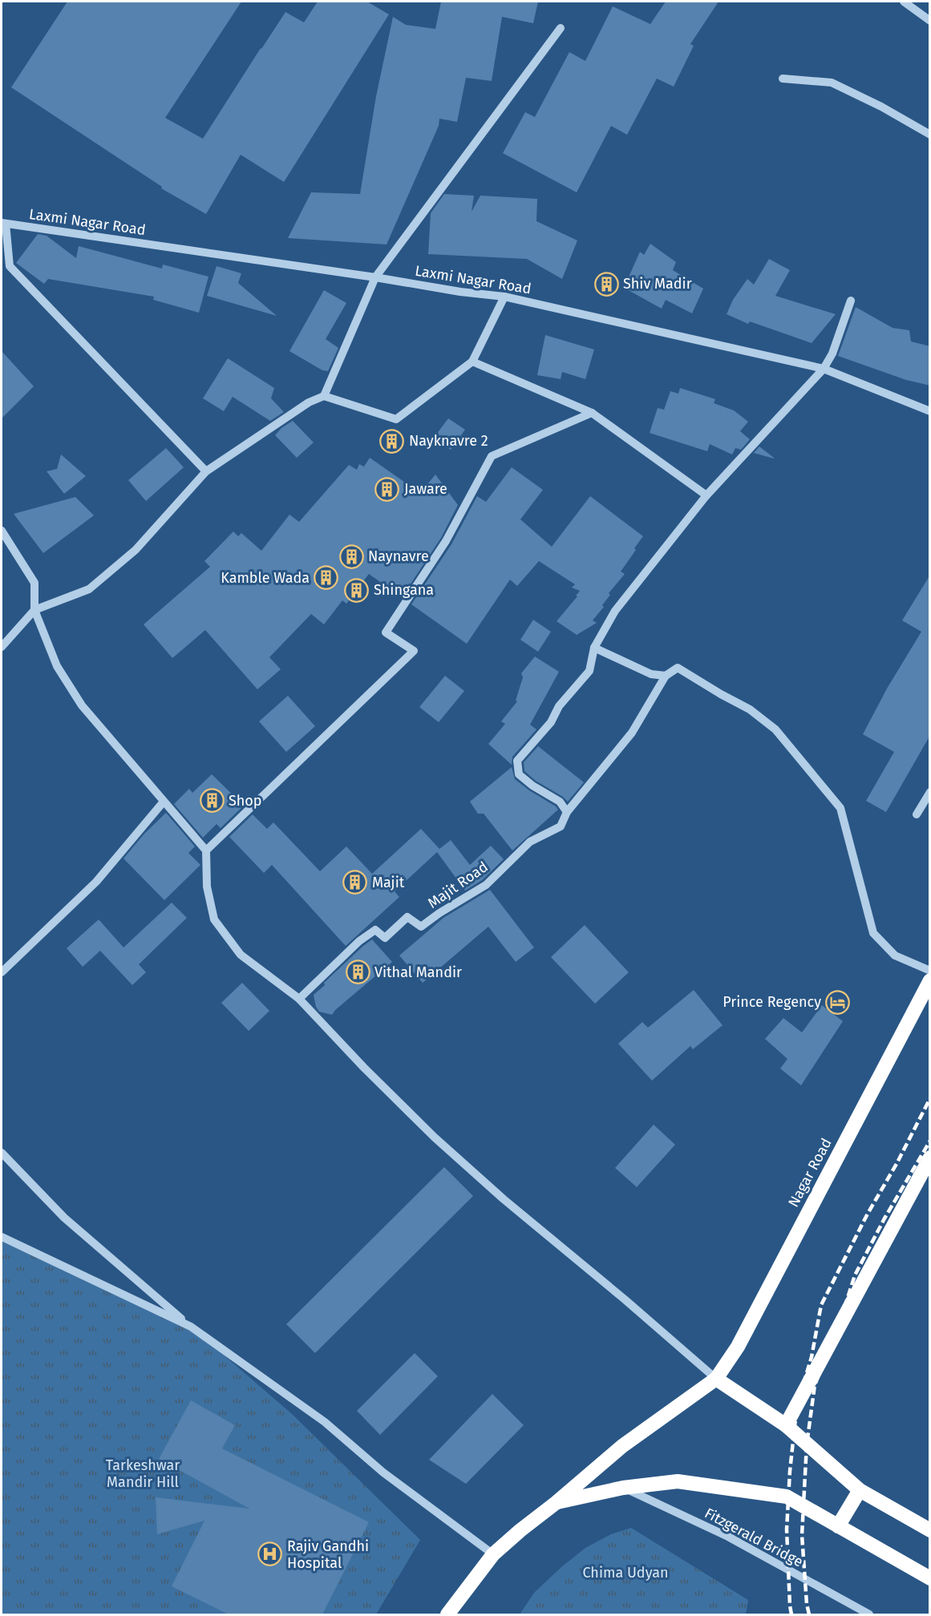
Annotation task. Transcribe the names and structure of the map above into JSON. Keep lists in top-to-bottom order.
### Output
{
  "streets": {
    "highway": ["Nagar Road"],
    "street": ["Laxmi Nagar Road", "Majit Road", "Fitzgerald Bridge"]
  },
  "parks": ["Tarkeshwar Mandir Hill", "Chima Udyan"],
  "places": {
    "building": [
      "Shiv Madir",
      "Nayknavre 2",
      "Jaware",
      "Naynavre",
      "Kamble Wada",
      "Shingana",
      "Shop",
      "Majit",
      "Vithal Mandir"
    ],
    "hotel": ["Prince Regency"],
    "hospital": ["Rajiv Gandhi Hospital"]
  }
}
